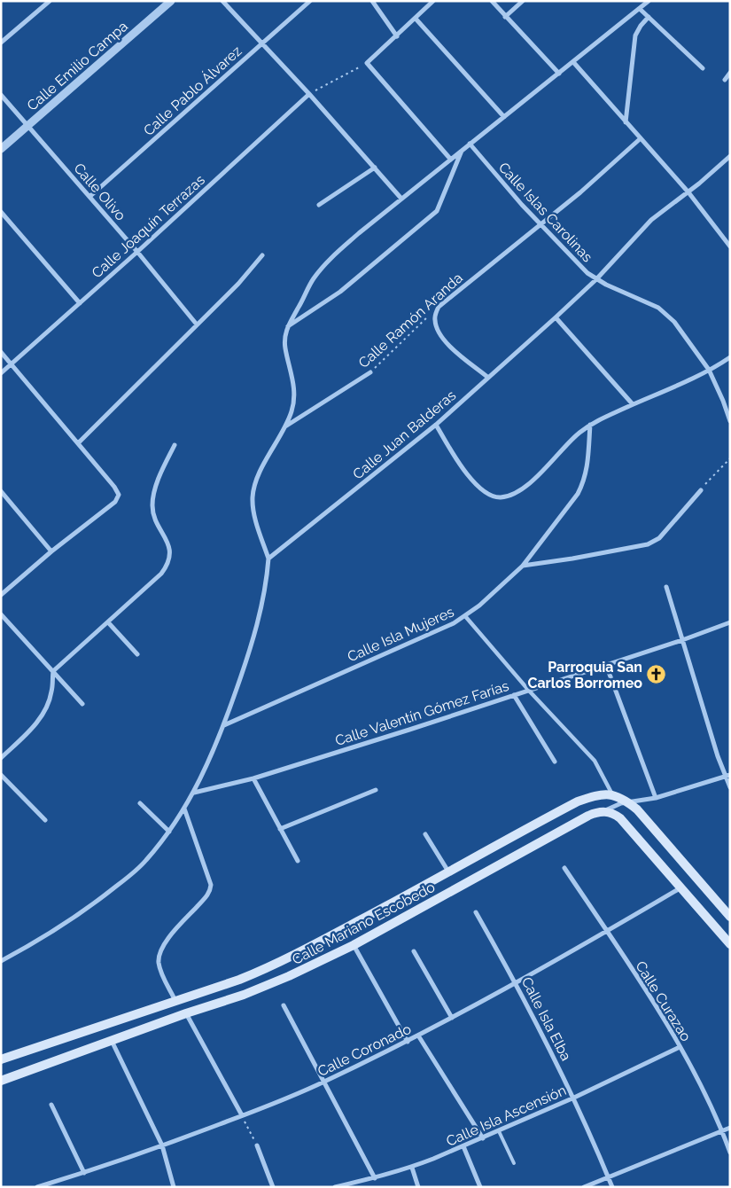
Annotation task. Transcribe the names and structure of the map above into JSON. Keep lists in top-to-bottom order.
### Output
{
  "streets": {
    "main road": ["Calle Mariano Escobedo"],
    "street": [
      "Calle Emilio Campa",
      "Calle Pablo Álvarez",
      "Calle Olivo",
      "Calle Islas Carolinas",
      "Calle Joaquín Terrazas",
      "Calle Ramón Aranda",
      "Calle Juan Balderas",
      "Calle Isla Mujeres",
      "Calle Valentín Gómez Farías",
      "Calle Curazao",
      "Calle Isla Elba",
      "Calle Coronado",
      "Calle Isla Ascensión"
    ]
  },
  "crossings": [
    ["Calle Emilio Campa", "Calle Olivo"],
    ["Calle Pablo Álvarez", "Calle Olivo"],
    ["Calle Olivo", "Calle Joaquín Terrazas"],
    ["Calle Islas Carolinas", "Calle Ramón Aranda"],
    ["Calle Islas Carolinas", "Calle Juan Balderas"],
    ["Calle Curazao", "Calle Coronado"],
    ["Calle Curazao", "Calle Isla Ascensión"],
    ["Calle Isla Elba", "Calle Coronado"],
    ["Calle Isla Elba", "Calle Isla Ascensión"]
  ],
  "places": {
    "church": ["Parroquia San Carlos Borromeo"]
  }
}
